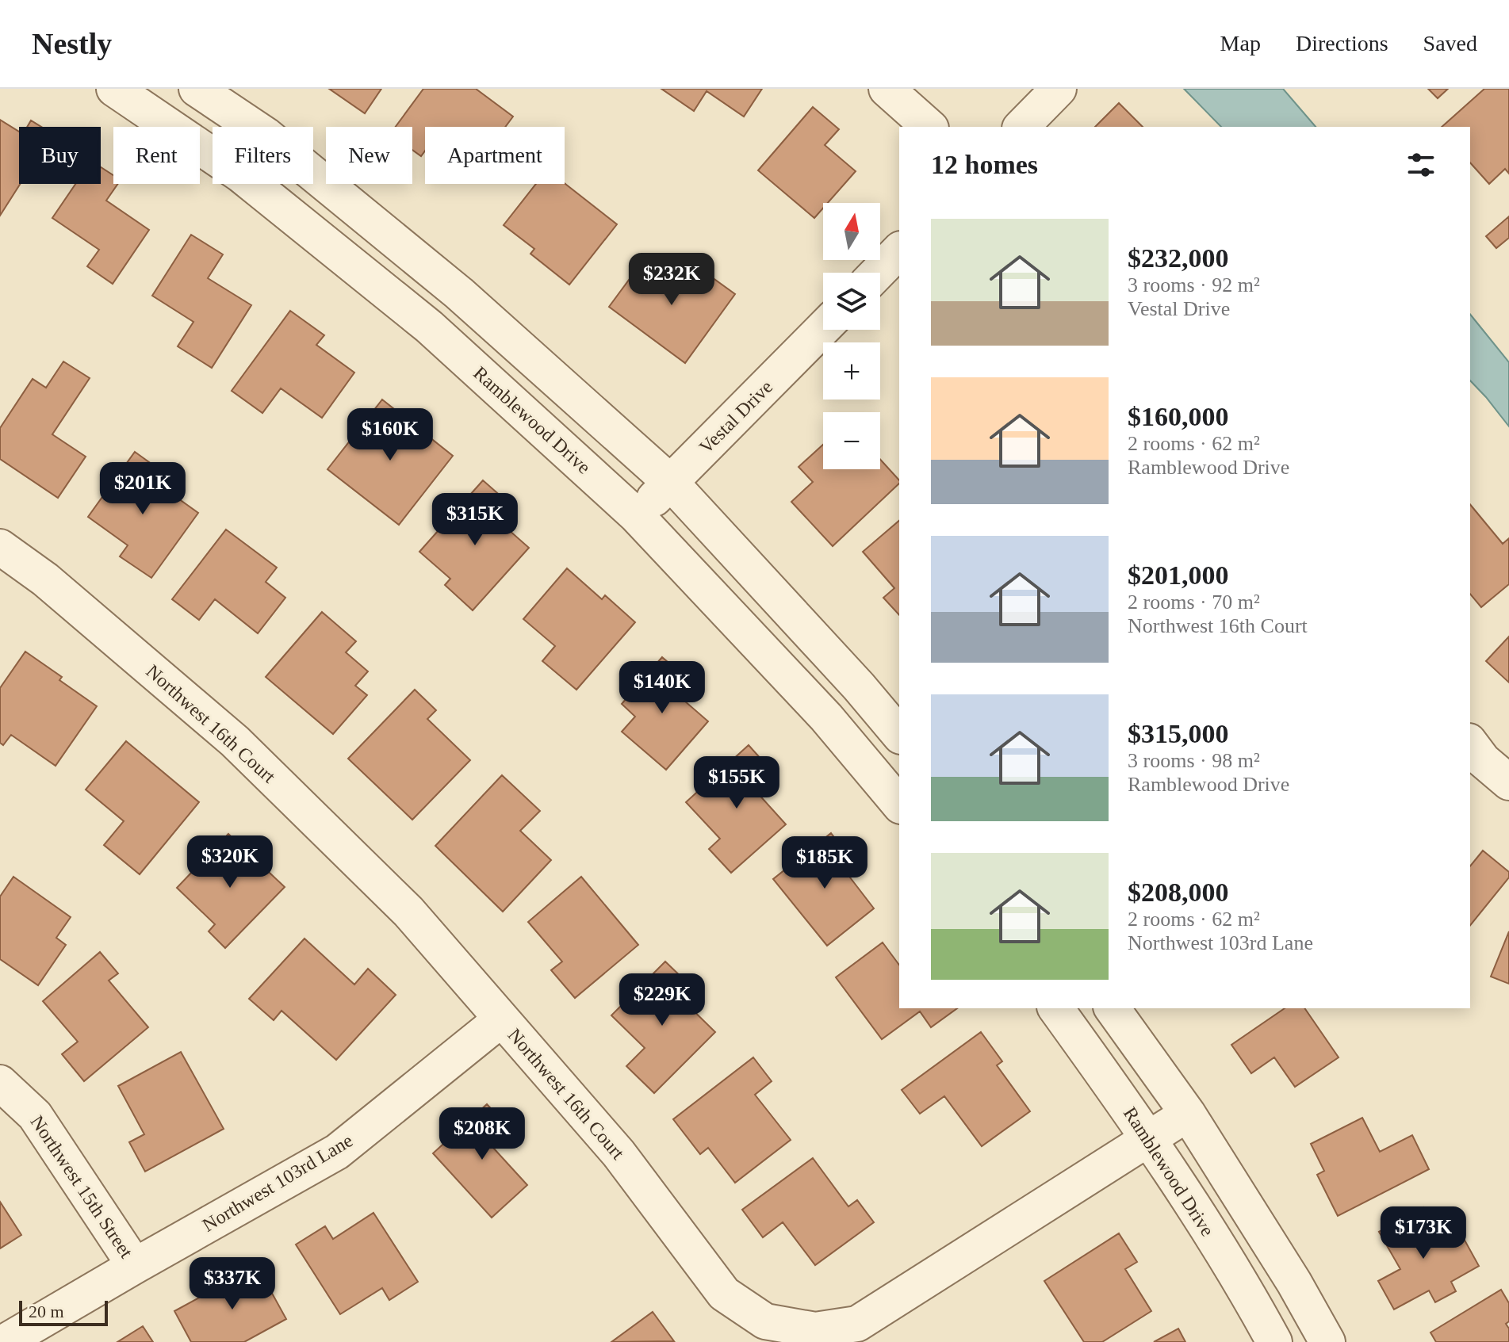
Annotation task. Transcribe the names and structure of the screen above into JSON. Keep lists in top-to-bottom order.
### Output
{
  "streets": {
    "street": [
      "Vestal Drive",
      "Ramblewood Drive",
      "Northwest 16th Court",
      "Northwest 103rd Lane",
      "Northwest 15th Street"
    ]
  },
  "crossings": [
    ["Vestal Drive", "Ramblewood Drive"],
    ["Ramblewood Drive", "Northwest 16th Court"],
    ["Northwest 16th Court", "Northwest 103rd Lane"],
    ["Northwest 103rd Lane", "Northwest 15th Street"]
  ],
  "scale_bar": "20 m",
  "north": "top",
  "page": {
    "header": "Nestly",
    "nav": ["Map", "Directions", "Saved"],
    "chip": [
      "Buy",
      "Rent",
      "Filters",
      "New",
      "Apartment"
    ],
    "heading": "12 homes",
    "map_buttons": ["+", "−"],
    "list": [
      {
        "name": "$232,000",
        "note": "3 rooms · 92 m² · Vestal Drive"
      },
      {
        "name": "$160,000",
        "note": "2 rooms · 62 m² · Ramblewood Drive"
      },
      {
        "name": "$201,000",
        "note": "2 rooms · 70 m² · Northwest 16th Court"
      },
      {
        "name": "$315,000",
        "note": "3 rooms · 98 m² · Ramblewood Drive"
      },
      {
        "name": "$208,000",
        "note": "2 rooms · 62 m² · Northwest 103rd Lane"
      }
    ],
    "price": [
      "$232K",
      "$160K",
      "$201K",
      "$315K",
      "$140K",
      "$155K",
      "$320K",
      "$185K",
      "$229K",
      "$208K",
      "$173K",
      "$337K"
    ],
    "scale": "20 m"
  }
}
